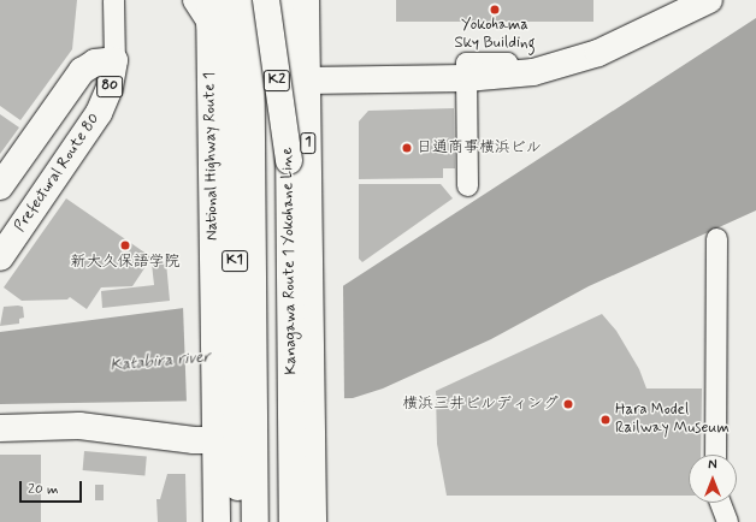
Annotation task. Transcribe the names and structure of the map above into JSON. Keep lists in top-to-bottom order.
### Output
{
  "streets": {
    "main road": [
      "K2",
      "80",
      "1",
      "National Highway Route 1",
      "Prefectural Route 80",
      "K1",
      "Kanagawa Route 1 Yokohane Line"
    ]
  },
  "crossings": [
    ["K2", "Kanagawa Route 1 Yokohane Line"],
    ["80", "Prefectural Route 80"],
    ["National Highway Route 1", "K1"]
  ],
  "water": ["Katabira river"],
  "places": [
    "Yokohama Sky Building",
    "日通商事横浜ビル",
    "新大久保語学院",
    "横浜三井ビルディング",
    "Hara Model Railway Museum"
  ],
  "scale_bar": "20 m",
  "north": "top"
}
